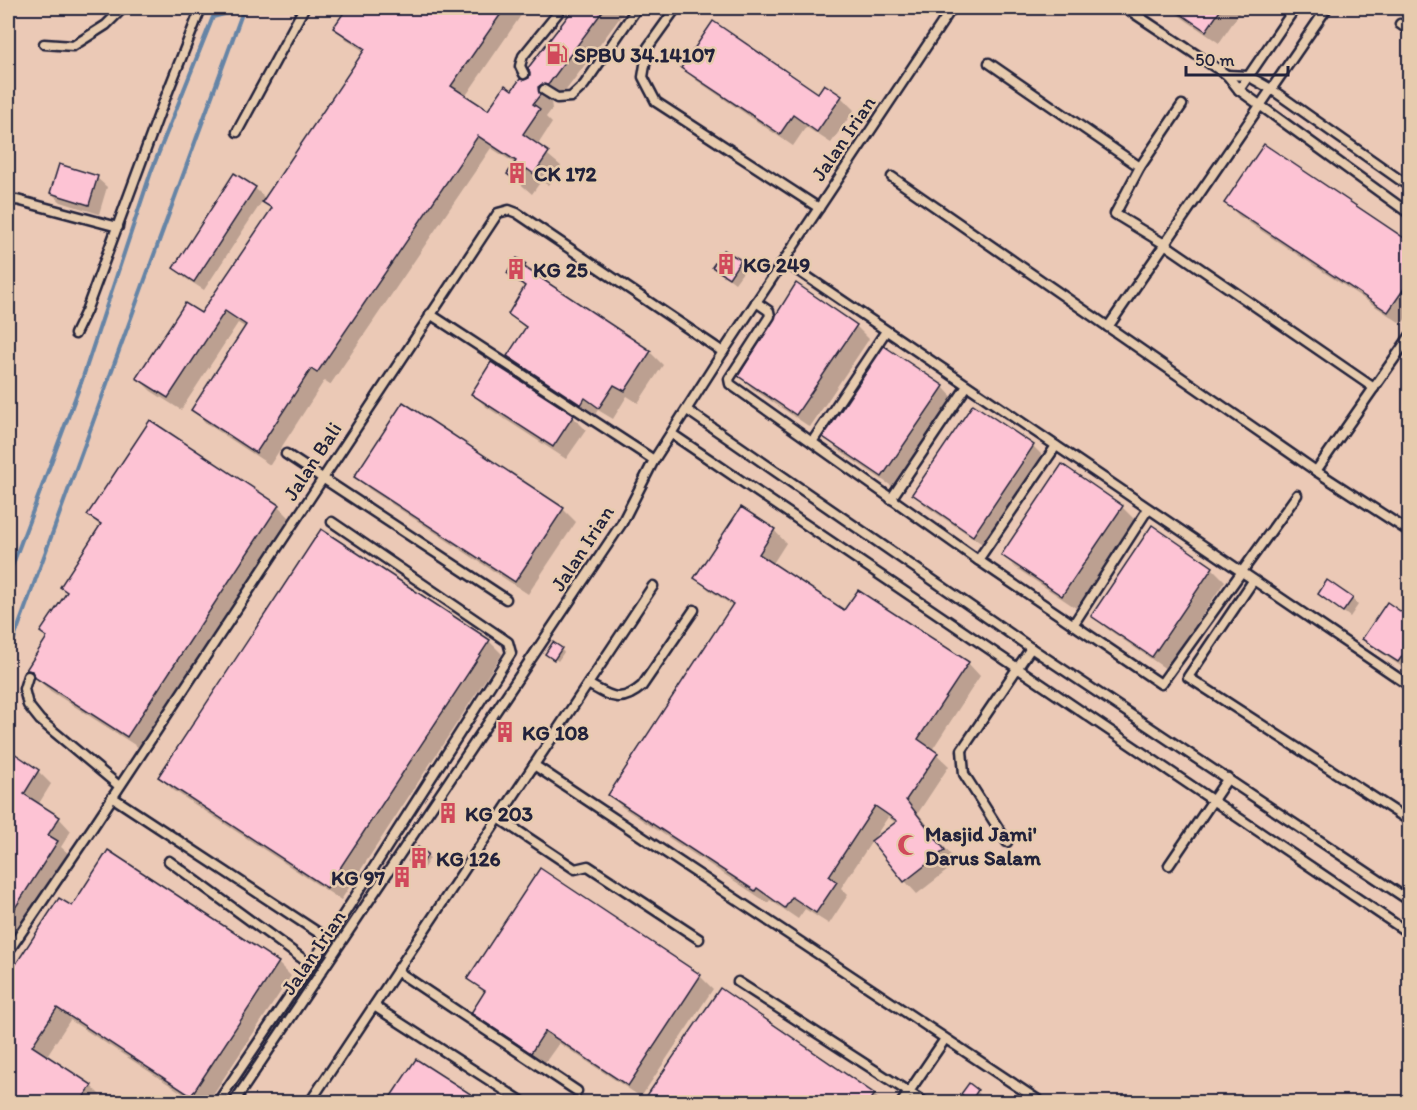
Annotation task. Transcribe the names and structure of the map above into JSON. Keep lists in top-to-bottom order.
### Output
{
  "streets": {
    "lane": ["Jalan Irian", "Jalan Bali"]
  },
  "crossings": [
    ["Jalan Irian", "Jalan Bali"]
  ],
  "places": {
    "fuel station": ["SPBU 34.14107"],
    "building": [
      "CK 172",
      "KG 249",
      "KG 25",
      "KG 108",
      "KG 203",
      "KG 126",
      "KG 97"
    ],
    "mosque": ["Masjid Jami' Darus Salam"]
  },
  "scale_bar": "50 m"
}
